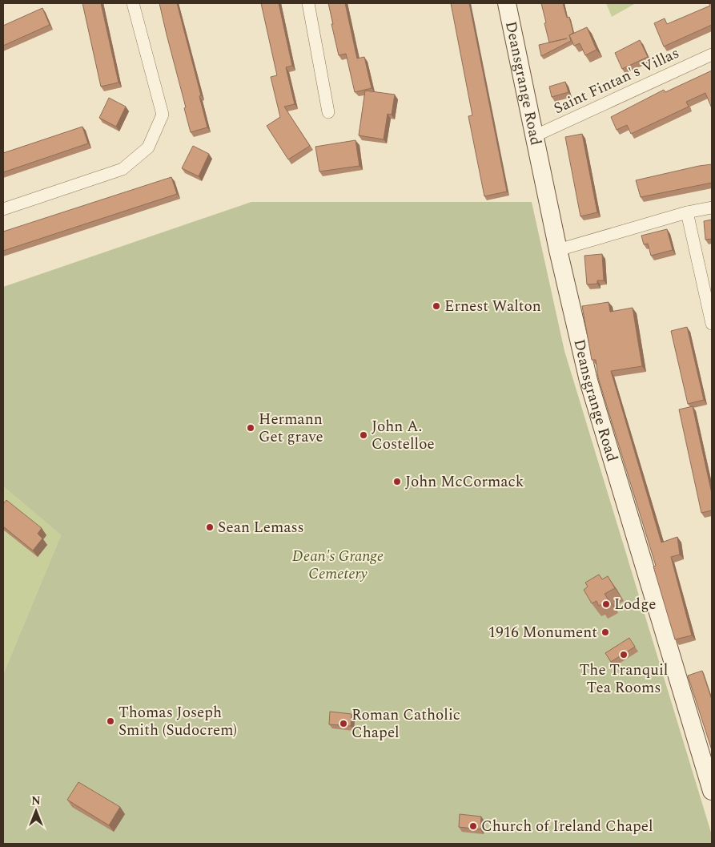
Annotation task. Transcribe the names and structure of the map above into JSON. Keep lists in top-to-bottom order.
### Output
{
  "streets": {
    "main road": ["Deansgrange Road"],
    "street": ["Saint Fintan's Villas"]
  },
  "crossings": [
    ["Saint Fintan's Villas", "Deansgrange Road"]
  ],
  "parks": ["Dean's Grange Cemetery"],
  "places": [
    "Ernest Walton",
    "Hermann Get grave",
    "John A. Costelloe",
    "John McCormack",
    "Sean Lemass",
    "Lodge",
    "1916 Monument",
    "The Tranquil Tea Rooms",
    "Thomas Joseph Smith (Sudocrem)",
    "Roman Catholic Chapel",
    "Church of Ireland Chapel"
  ],
  "north": "top"
}
